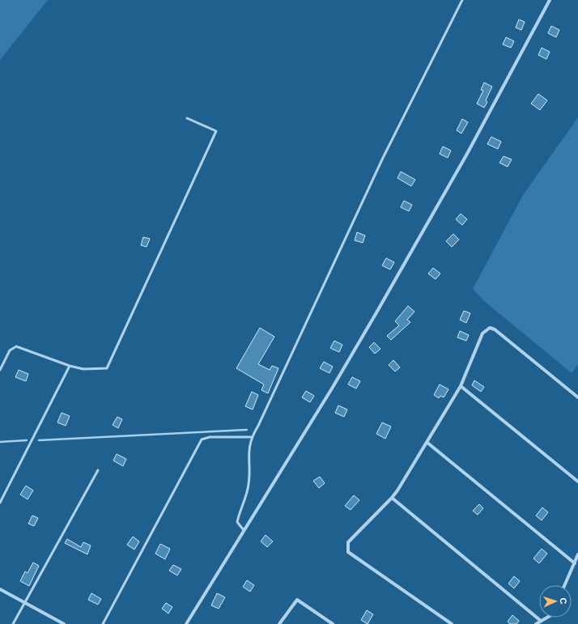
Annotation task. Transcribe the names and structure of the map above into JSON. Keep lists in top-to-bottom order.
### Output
{
  "north": "right"
}
